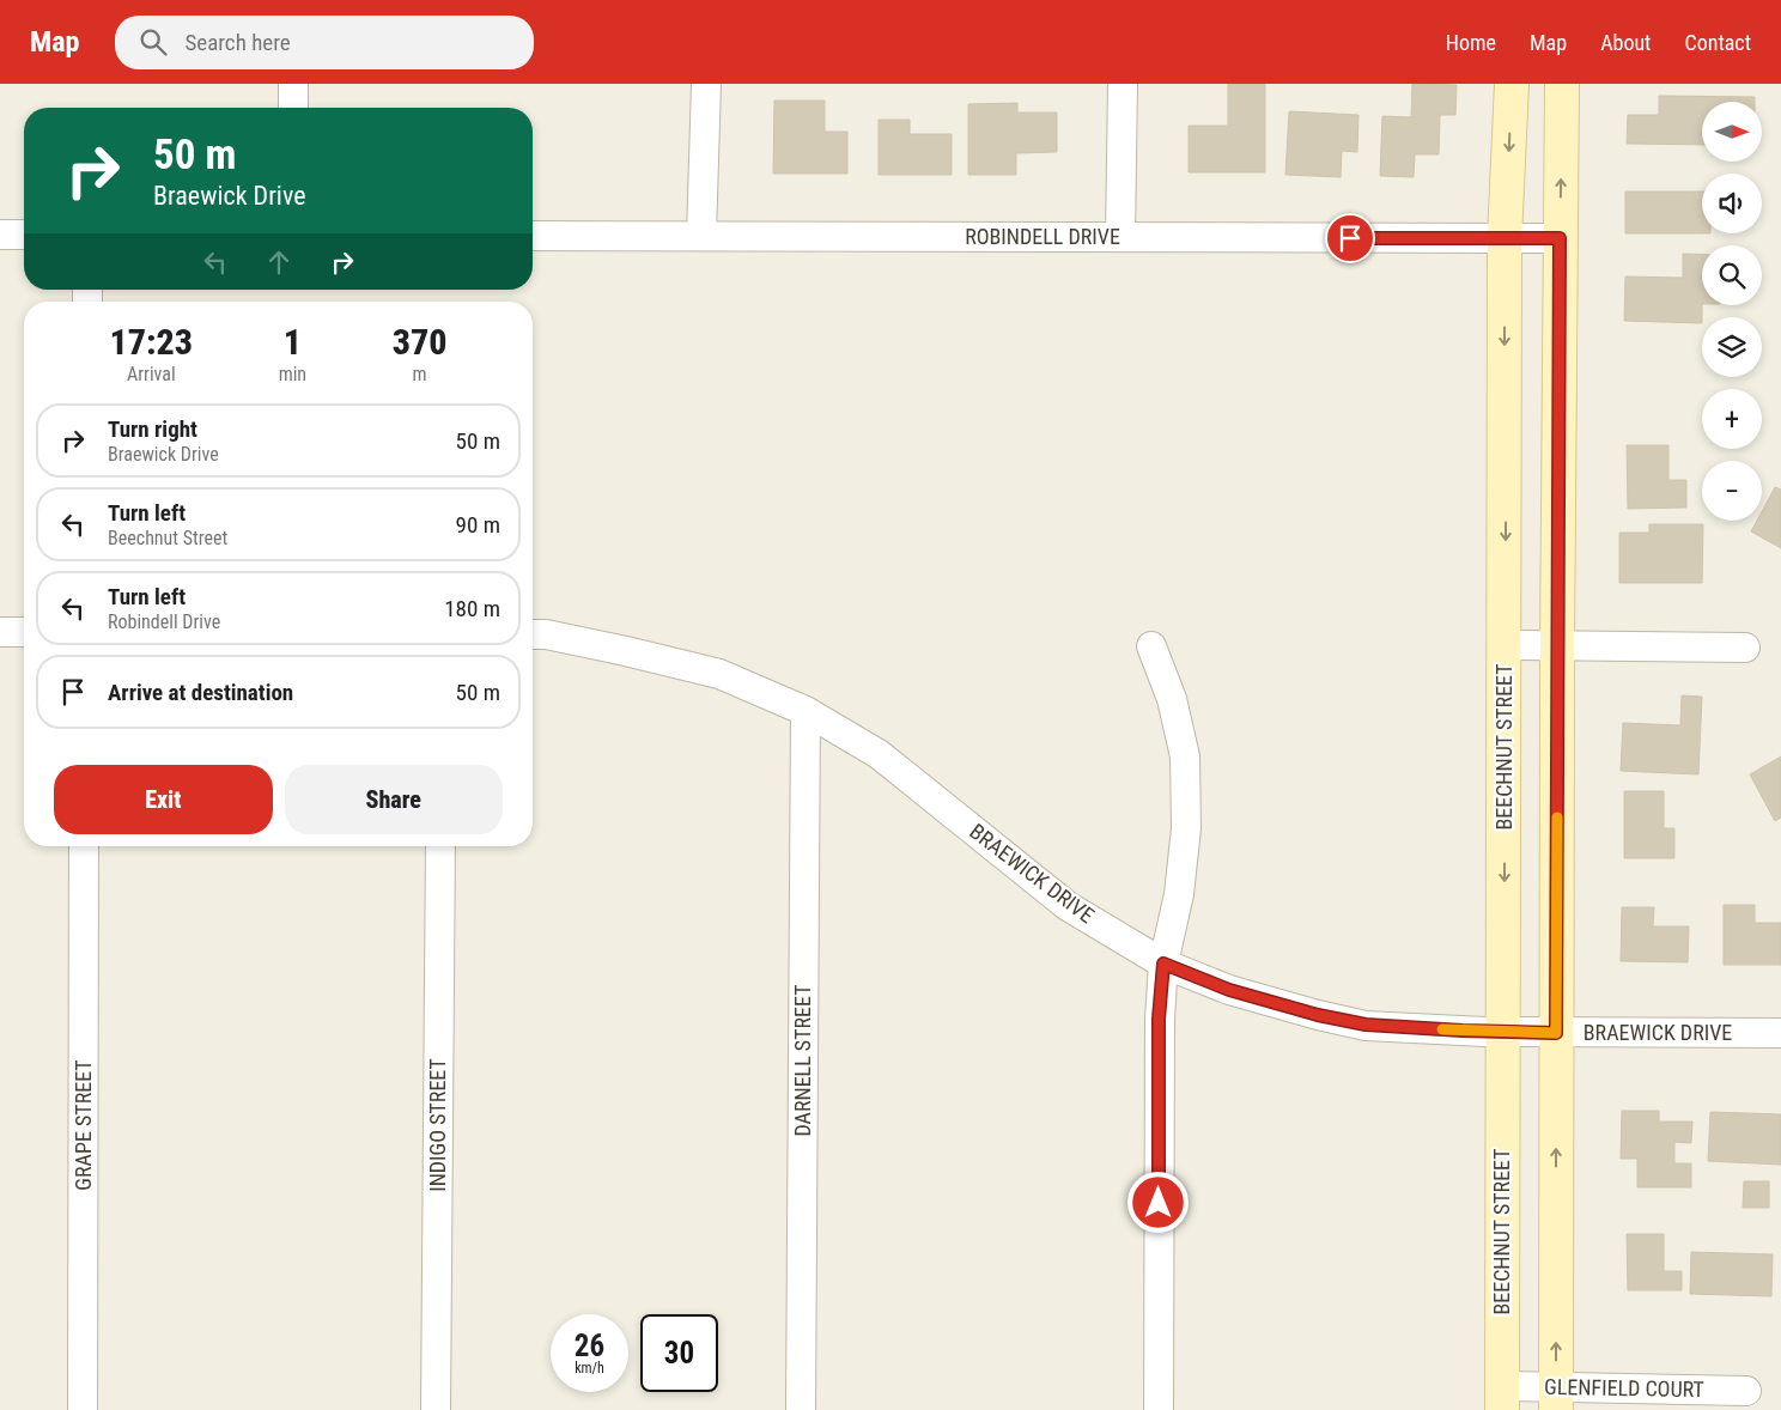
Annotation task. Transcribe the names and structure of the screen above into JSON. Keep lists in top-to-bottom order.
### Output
{
  "streets": {
    "main road": ["BEECHNUT STREET"],
    "street": [
      "ROBINDELL DRIVE",
      "BRAEWICK DRIVE",
      "DARNELL STREET",
      "GRAPE STREET",
      "INDIGO STREET",
      "GLENFIELD COURT"
    ]
  },
  "crossings": [
    ["ROBINDELL DRIVE", "BEECHNUT STREET"],
    ["BEECHNUT STREET", "BRAEWICK DRIVE"],
    ["BEECHNUT STREET", "GLENFIELD COURT"],
    ["BRAEWICK DRIVE", "DARNELL STREET"]
  ],
  "north": "right",
  "page": {
    "header": "Map",
    "search": "Search here",
    "nav": [
      "Home",
      "Map",
      "About",
      "Contact"
    ],
    "map_buttons": ["+", "−"],
    "turn": ["50 m", "Braewick Drive"],
    "eta": [
      "17:23",
      "Arrival",
      "1",
      "min",
      "370",
      "m"
    ],
    "list": [
      {
        "name": "Turn right",
        "note": "Braewick Drive",
        "value": "50 m"
      },
      {
        "name": "Turn left",
        "note": "Beechnut Street",
        "value": "90 m"
      },
      {
        "name": "Turn left",
        "note": "Robindell Drive",
        "value": "180 m"
      },
      {
        "name": "Arrive at destination",
        "value": "50 m"
      }
    ],
    "buttons": ["Exit", "Share"],
    "speed": "26 km/h",
    "limit": "30"
  }
}
